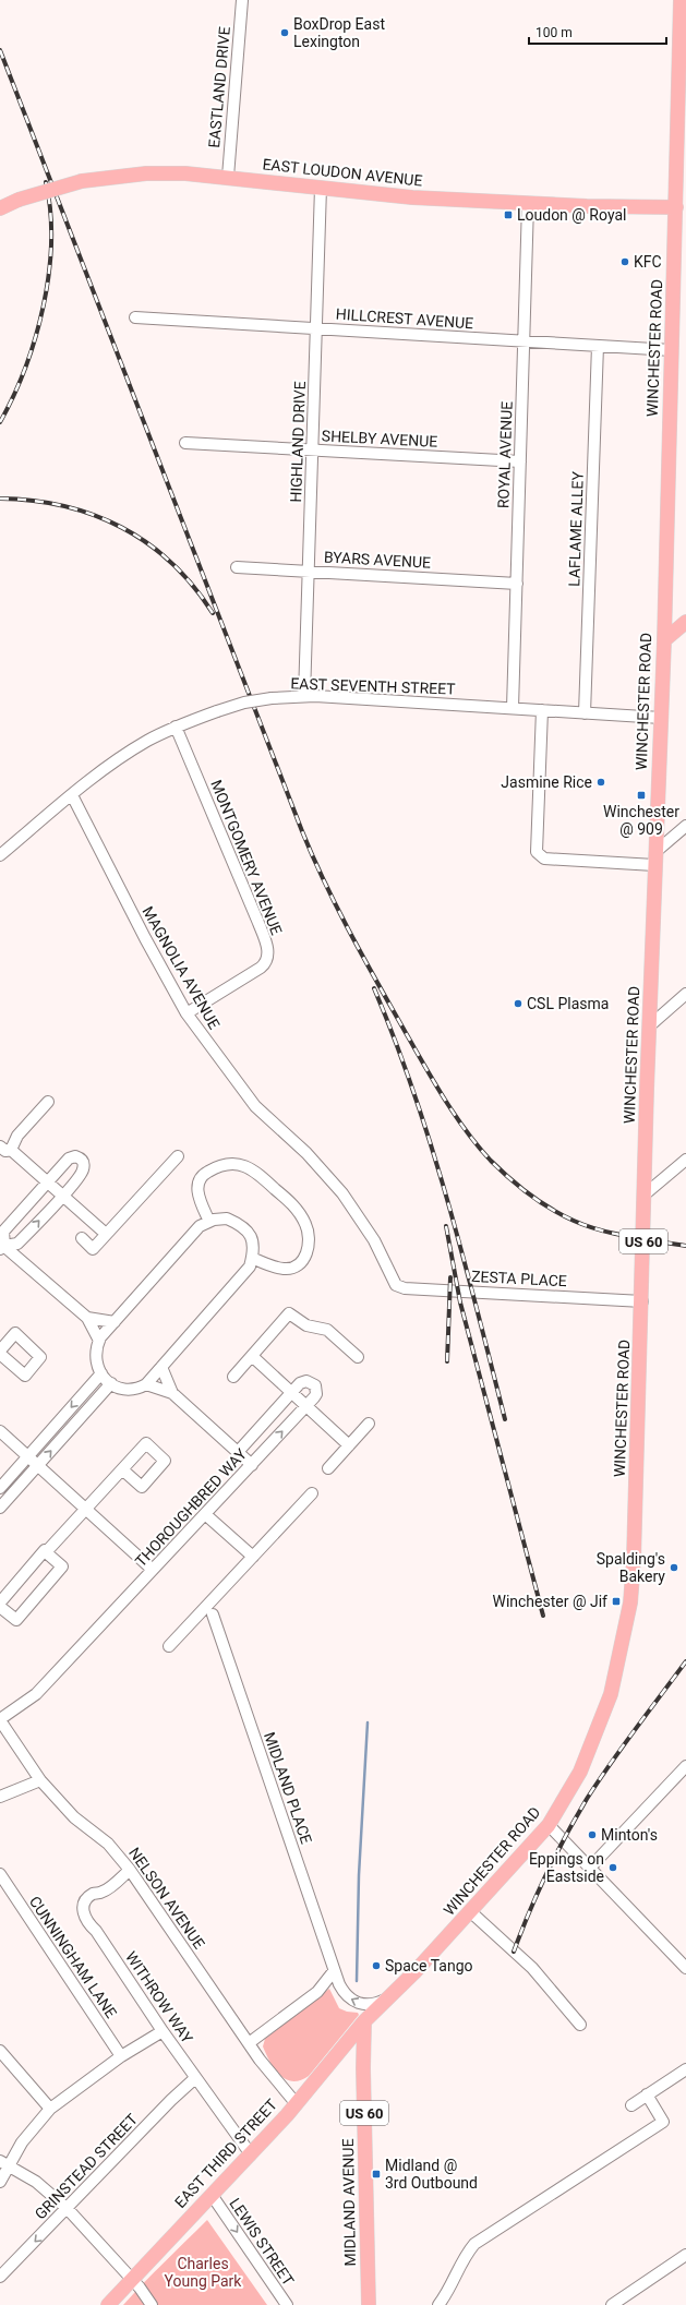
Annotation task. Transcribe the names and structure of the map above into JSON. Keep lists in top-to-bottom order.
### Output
{
  "streets": {
    "main road": [
      "EAST LOUDON AVENUE",
      "WINCHESTER ROAD",
      "US 60",
      "EAST THIRD STREET",
      "MIDLAND AVENUE"
    ],
    "street": [
      "EASTLAND DRIVE",
      "HILLCREST AVENUE",
      "SHELBY AVENUE",
      "HIGHLAND DRIVE",
      "ROYAL AVENUE",
      "LAFLAME ALLEY",
      "BYARS AVENUE",
      "EAST SEVENTH STREET",
      "MONTGOMERY AVENUE",
      "MAGNOLIA AVENUE",
      "ZESTA PLACE",
      "THOROUGHBRED WAY",
      "MIDLAND PLACE",
      "NELSON AVENUE",
      "CUNNINGHAM LANE",
      "WITHROW WAY",
      "GRINSTEAD STREET",
      "LEWIS STREET"
    ]
  },
  "crossings": [
    ["EASTLAND DRIVE", "EAST LOUDON AVENUE"],
    ["EAST LOUDON AVENUE", "WINCHESTER ROAD"],
    ["EAST LOUDON AVENUE", "HIGHLAND DRIVE"],
    ["EAST LOUDON AVENUE", "ROYAL AVENUE"],
    ["HILLCREST AVENUE", "WINCHESTER ROAD"],
    ["HILLCREST AVENUE", "HIGHLAND DRIVE"],
    ["HILLCREST AVENUE", "ROYAL AVENUE"],
    ["HILLCREST AVENUE", "LAFLAME ALLEY"],
    ["WINCHESTER ROAD", "EAST SEVENTH STREET"],
    ["WINCHESTER ROAD", "ZESTA PLACE"],
    ["WINCHESTER ROAD", "MIDLAND PLACE"],
    ["WINCHESTER ROAD", "EAST THIRD STREET"],
    ["WINCHESTER ROAD", "MIDLAND AVENUE"],
    ["SHELBY AVENUE", "HIGHLAND DRIVE"],
    ["SHELBY AVENUE", "ROYAL AVENUE"],
    ["HIGHLAND DRIVE", "BYARS AVENUE"],
    ["HIGHLAND DRIVE", "EAST SEVENTH STREET"],
    ["ROYAL AVENUE", "BYARS AVENUE"],
    ["ROYAL AVENUE", "EAST SEVENTH STREET"],
    ["LAFLAME ALLEY", "EAST SEVENTH STREET"],
    ["EAST SEVENTH STREET", "MONTGOMERY AVENUE"],
    ["EAST SEVENTH STREET", "MAGNOLIA AVENUE"],
    ["MONTGOMERY AVENUE", "MAGNOLIA AVENUE"],
    ["MAGNOLIA AVENUE", "ZESTA PLACE"],
    ["THOROUGHBRED WAY", "NELSON AVENUE"],
    ["NELSON AVENUE", "WITHROW WAY"],
    ["NELSON AVENUE", "EAST THIRD STREET"],
    ["WITHROW WAY", "EAST THIRD STREET"],
    ["WITHROW WAY", "GRINSTEAD STREET"],
    ["EAST THIRD STREET", "MIDLAND AVENUE"],
    ["EAST THIRD STREET", "LEWIS STREET"]
  ],
  "one_way": ["LEWIS STREET"],
  "parks": ["Charles Young Park"],
  "places": {
    "other": [
      "BoxDrop East Lexington",
      "KFC",
      "Jasmine Rice",
      "CSL Plasma",
      "Spalding's Bakery",
      "Minton's",
      "Eppings on Eastside",
      "Space Tango"
    ],
    "transit": [
      "Loudon @ Royal",
      "Winchester @ 909",
      "Winchester @ Jif",
      "Midland @ 3rd Outbound"
    ]
  },
  "scale_bar": "100 m"
}
